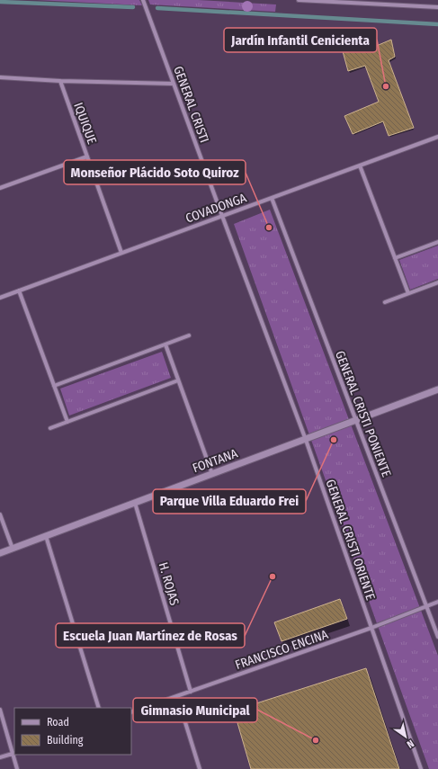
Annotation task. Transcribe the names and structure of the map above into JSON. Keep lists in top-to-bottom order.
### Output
{
  "streets": {
    "street": [
      "GENERAL CRISTI",
      "IQUIQUE",
      "COVADONGA",
      "GENERAL CRISTI PONIENTE",
      "FONTANA",
      "GENERAL CRISTI ORIENTE",
      "H. ROJAS",
      "FRANCISCO ENCINA"
    ]
  },
  "crossings": [
    ["GENERAL CRISTI", "COVADONGA"],
    ["GENERAL CRISTI", "GENERAL CRISTI ORIENTE"],
    ["IQUIQUE", "COVADONGA"],
    ["COVADONGA", "GENERAL CRISTI PONIENTE"],
    ["COVADONGA", "GENERAL CRISTI ORIENTE"],
    ["GENERAL CRISTI PONIENTE", "FONTANA"],
    ["GENERAL CRISTI PONIENTE", "FRANCISCO ENCINA"],
    ["FONTANA", "GENERAL CRISTI ORIENTE"],
    ["FONTANA", "H. ROJAS"],
    ["GENERAL CRISTI ORIENTE", "FRANCISCO ENCINA"],
    ["H. ROJAS", "FRANCISCO ENCINA"]
  ],
  "places": [
    "Jardín Infantil Cenicienta",
    "Monseñor Plácido Soto Quiroz",
    "Parque Villa Eduardo Frei",
    "Escuela Juan Martínez de Rosas",
    "Gimnasio Municipal"
  ],
  "legend": ["Road", "Building"],
  "north": "bottom right"
}
